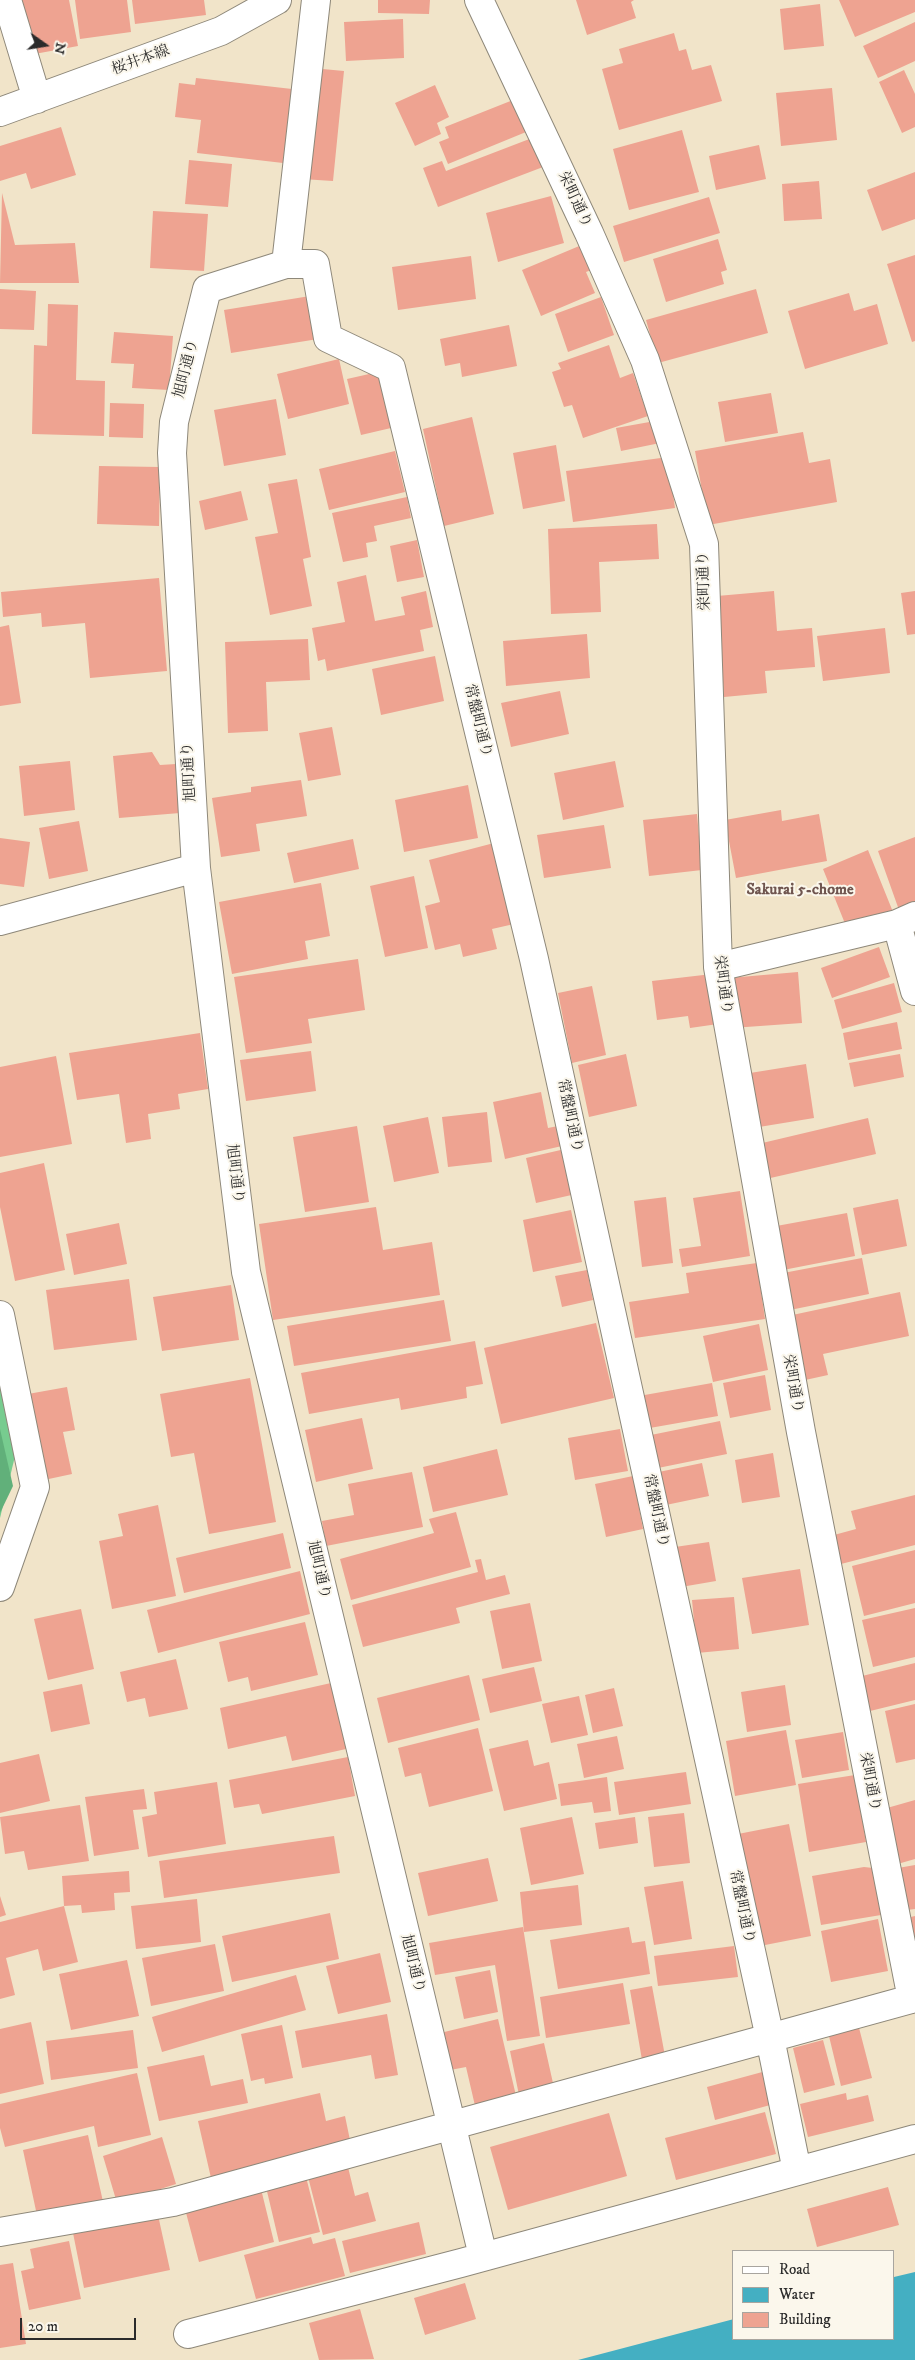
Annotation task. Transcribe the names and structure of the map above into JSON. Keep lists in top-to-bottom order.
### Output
{
  "streets": {
    "street": [
      "桜井本線",
      "栄町通り",
      "旭町通り",
      "常盤町通り"
    ]
  },
  "crossings": [
    ["旭町通り", "常盤町通り"]
  ],
  "districts": ["Sakurai 5-chome"],
  "legend": ["Road", "Water", "Building"],
  "scale_bar": "20 m",
  "north": "right"
}
